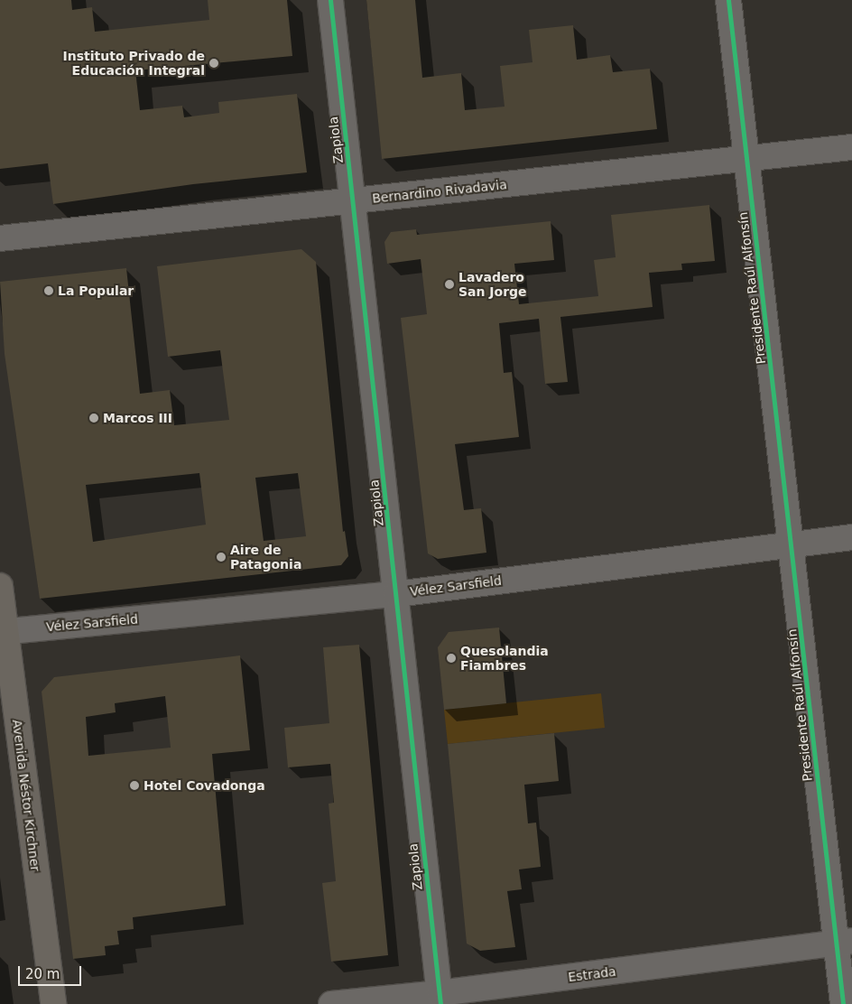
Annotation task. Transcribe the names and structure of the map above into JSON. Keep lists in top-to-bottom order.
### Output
{
  "streets": {
    "main road": ["Avenida Néstor Kirchner"],
    "street": [
      "Zapiola",
      "Bernardino Rivadavia",
      "Presidente Raúl Alfonsín",
      "Vélez Sarsfield",
      "Estrada"
    ]
  },
  "crossings": [
    ["Zapiola", "Bernardino Rivadavia"],
    ["Zapiola", "Vélez Sarsfield"],
    ["Zapiola", "Estrada"],
    ["Bernardino Rivadavia", "Presidente Raúl Alfonsín"],
    ["Presidente Raúl Alfonsín", "Vélez Sarsfield"],
    ["Presidente Raúl Alfonsín", "Estrada"],
    ["Vélez Sarsfield", "Avenida Néstor Kirchner"]
  ],
  "places": [
    "Instituto Privado de Educación Integral",
    "Lavadero San Jorge",
    "La Popular",
    "Marcos III",
    "Aire de Patagonia",
    "Quesolandia Fiambres",
    "Hotel Covadonga"
  ],
  "scale_bar": "20 m"
}
